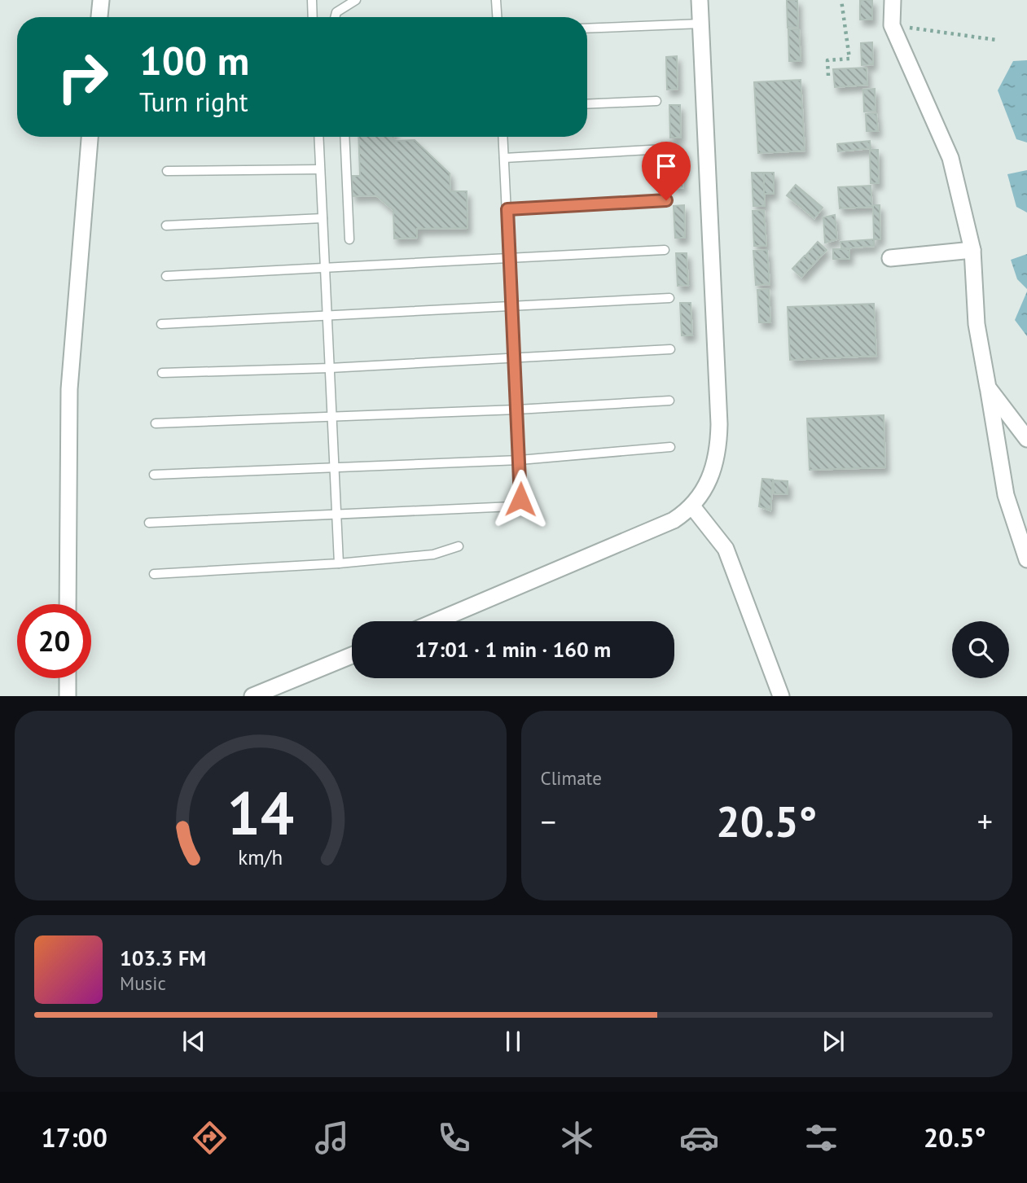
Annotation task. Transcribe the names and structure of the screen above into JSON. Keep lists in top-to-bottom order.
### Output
{
  "page": {
    "turn": ["100 m", "Turn right"],
    "limit": "20",
    "trip": "17:01 · 1 min · 160 m",
    "tile": "Climate",
    "heat": ["−", "20.5°", "+"],
    "song": ["103.3 FM", "Music"],
    "tabs": ["17:00", "20.5°"],
    "gauge": ["14", "km/h"]
  }
}
